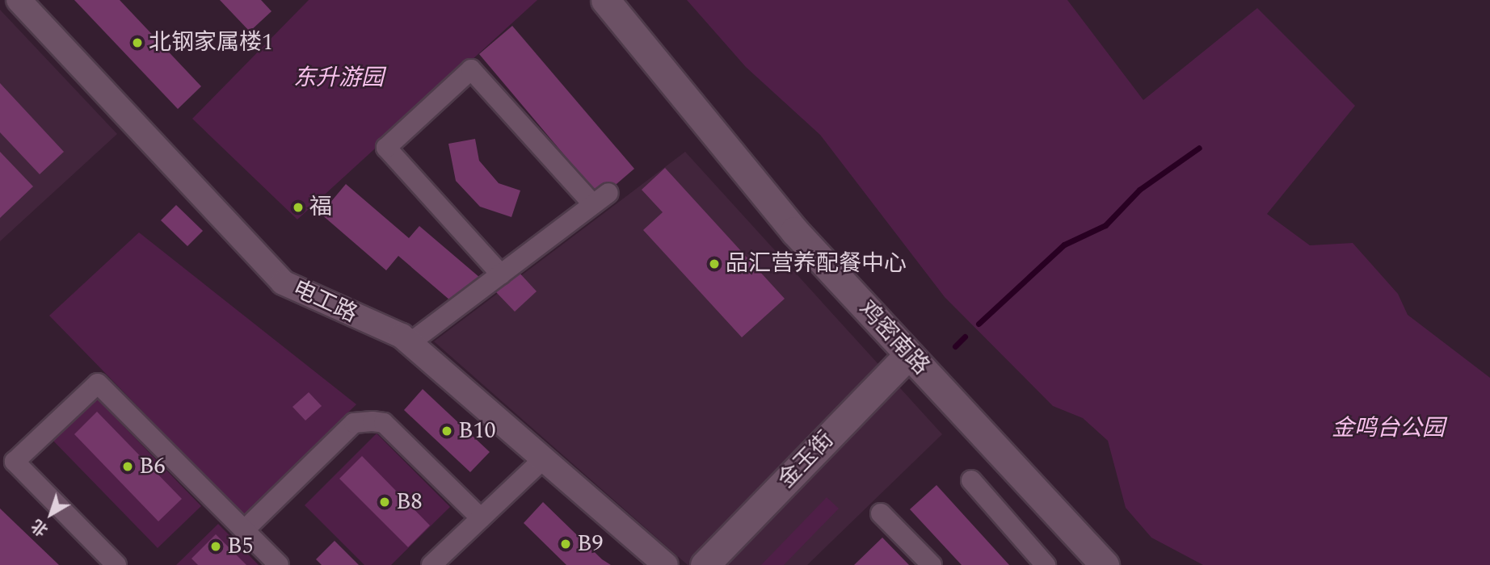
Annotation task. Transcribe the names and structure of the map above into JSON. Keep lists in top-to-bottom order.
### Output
{
  "streets": {
    "main road": ["鸡密南路", "金玉街"],
    "street": ["电工路"]
  },
  "crossings": [
    ["鸡密南路", "金玉街"]
  ],
  "parks": ["东升游园", "金鸣台公园"],
  "places": [
    "北钢家属楼1",
    "福",
    "品汇营养配餐中心",
    "B10",
    "B6",
    "B8",
    "B9",
    "B5"
  ],
  "north": "bottom left"
}
